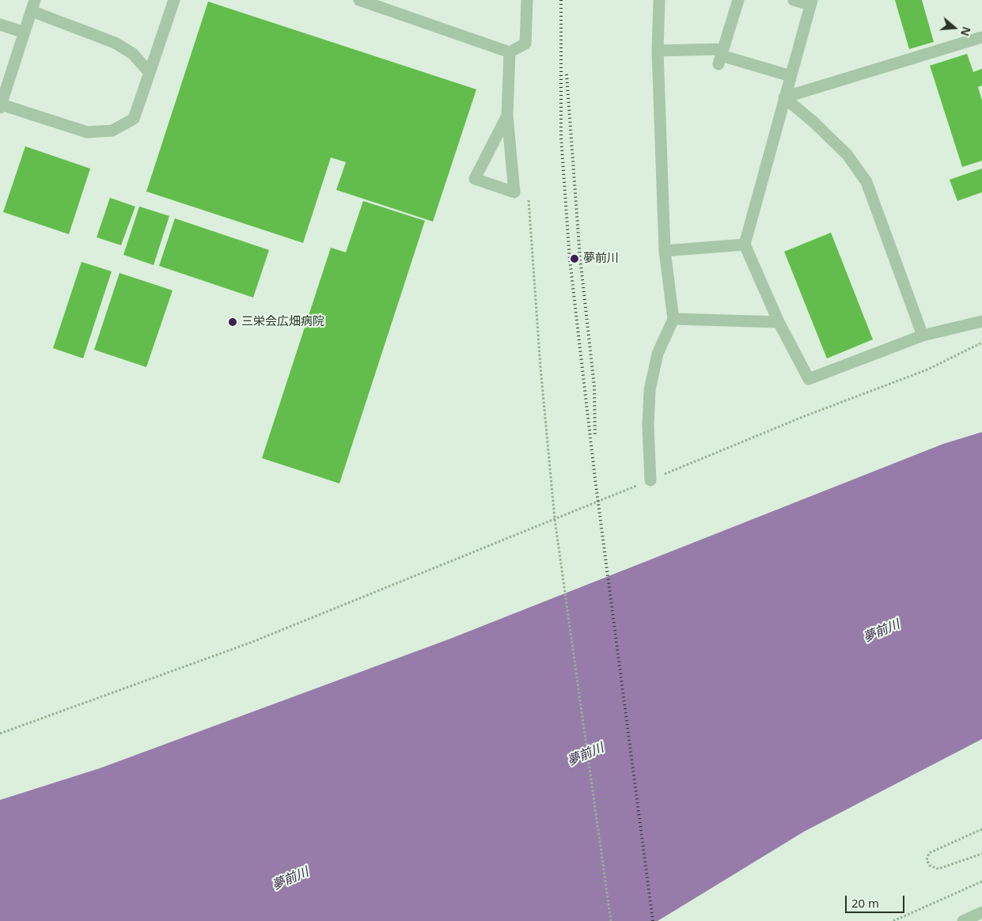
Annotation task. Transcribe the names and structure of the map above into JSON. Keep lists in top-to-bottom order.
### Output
{
  "water": ["夢前川"],
  "places": ["夢前川", "三栄会広畑病院"],
  "scale_bar": "20 m",
  "north": "right"
}
